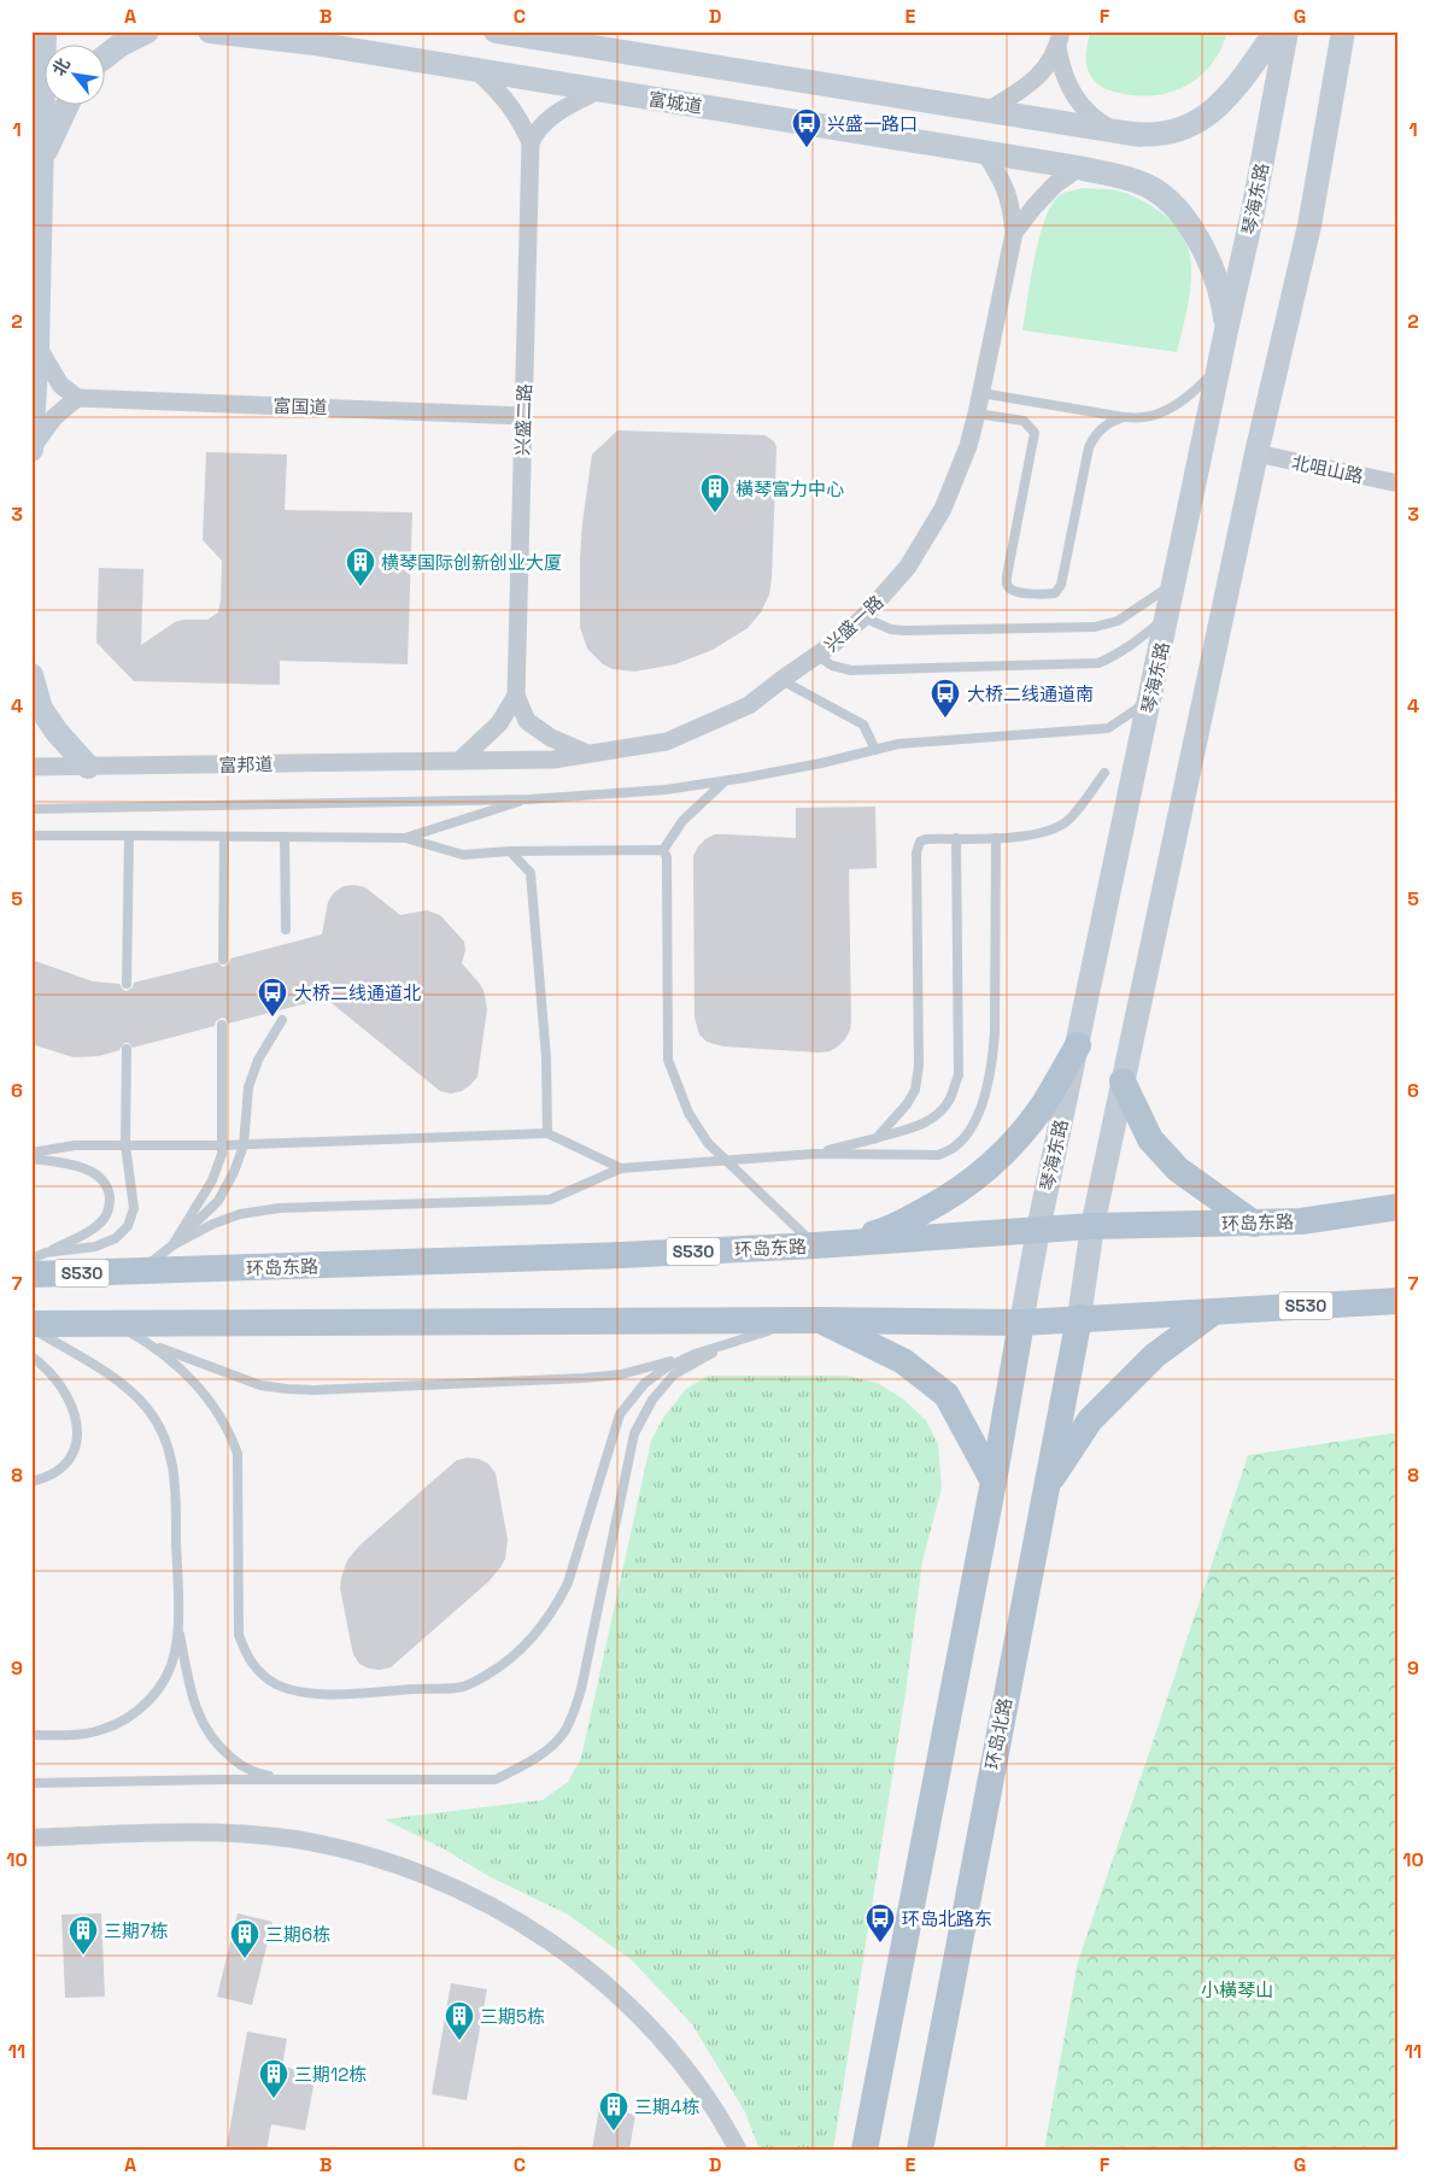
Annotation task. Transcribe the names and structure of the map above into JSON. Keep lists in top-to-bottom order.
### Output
{
  "streets": {
    "main road": [
      "富城道",
      "琴海东路",
      "环岛东路",
      "S530",
      "环岛北路"
    ],
    "street": [
      "富国道",
      "兴盛二路",
      "北咀山路",
      "兴盛一路",
      "富邦道"
    ]
  },
  "crossings": [
    ["富城道", "琴海东路"],
    ["琴海东路", "环岛东路"],
    ["琴海东路", "S530"],
    ["富国道", "兴盛二路"],
    ["兴盛一路", "富邦道"],
    ["S530", "环岛北路"]
  ],
  "parks": ["小橫琴山"],
  "places": {
    "bus stop": [
      "兴盛一路口",
      "大桥二线通道南",
      "大桥二线通道北",
      "环岛北路东"
    ],
    "building": [
      "橫琴富力中心",
      "横琴国际创新创业大厦",
      "三期7栋",
      "三期6栋",
      "三期5栋",
      "三期12栋",
      "三期4栋"
    ]
  },
  "north": "top left",
  "grid": {
    "columns": [
      "A",
      "B",
      "C",
      "D",
      "E",
      "F",
      "G"
    ],
    "rows": [
      "1",
      "2",
      "3",
      "4",
      "5",
      "6",
      "7",
      "8",
      "9",
      "10",
      "11"
    ]
  }
}
